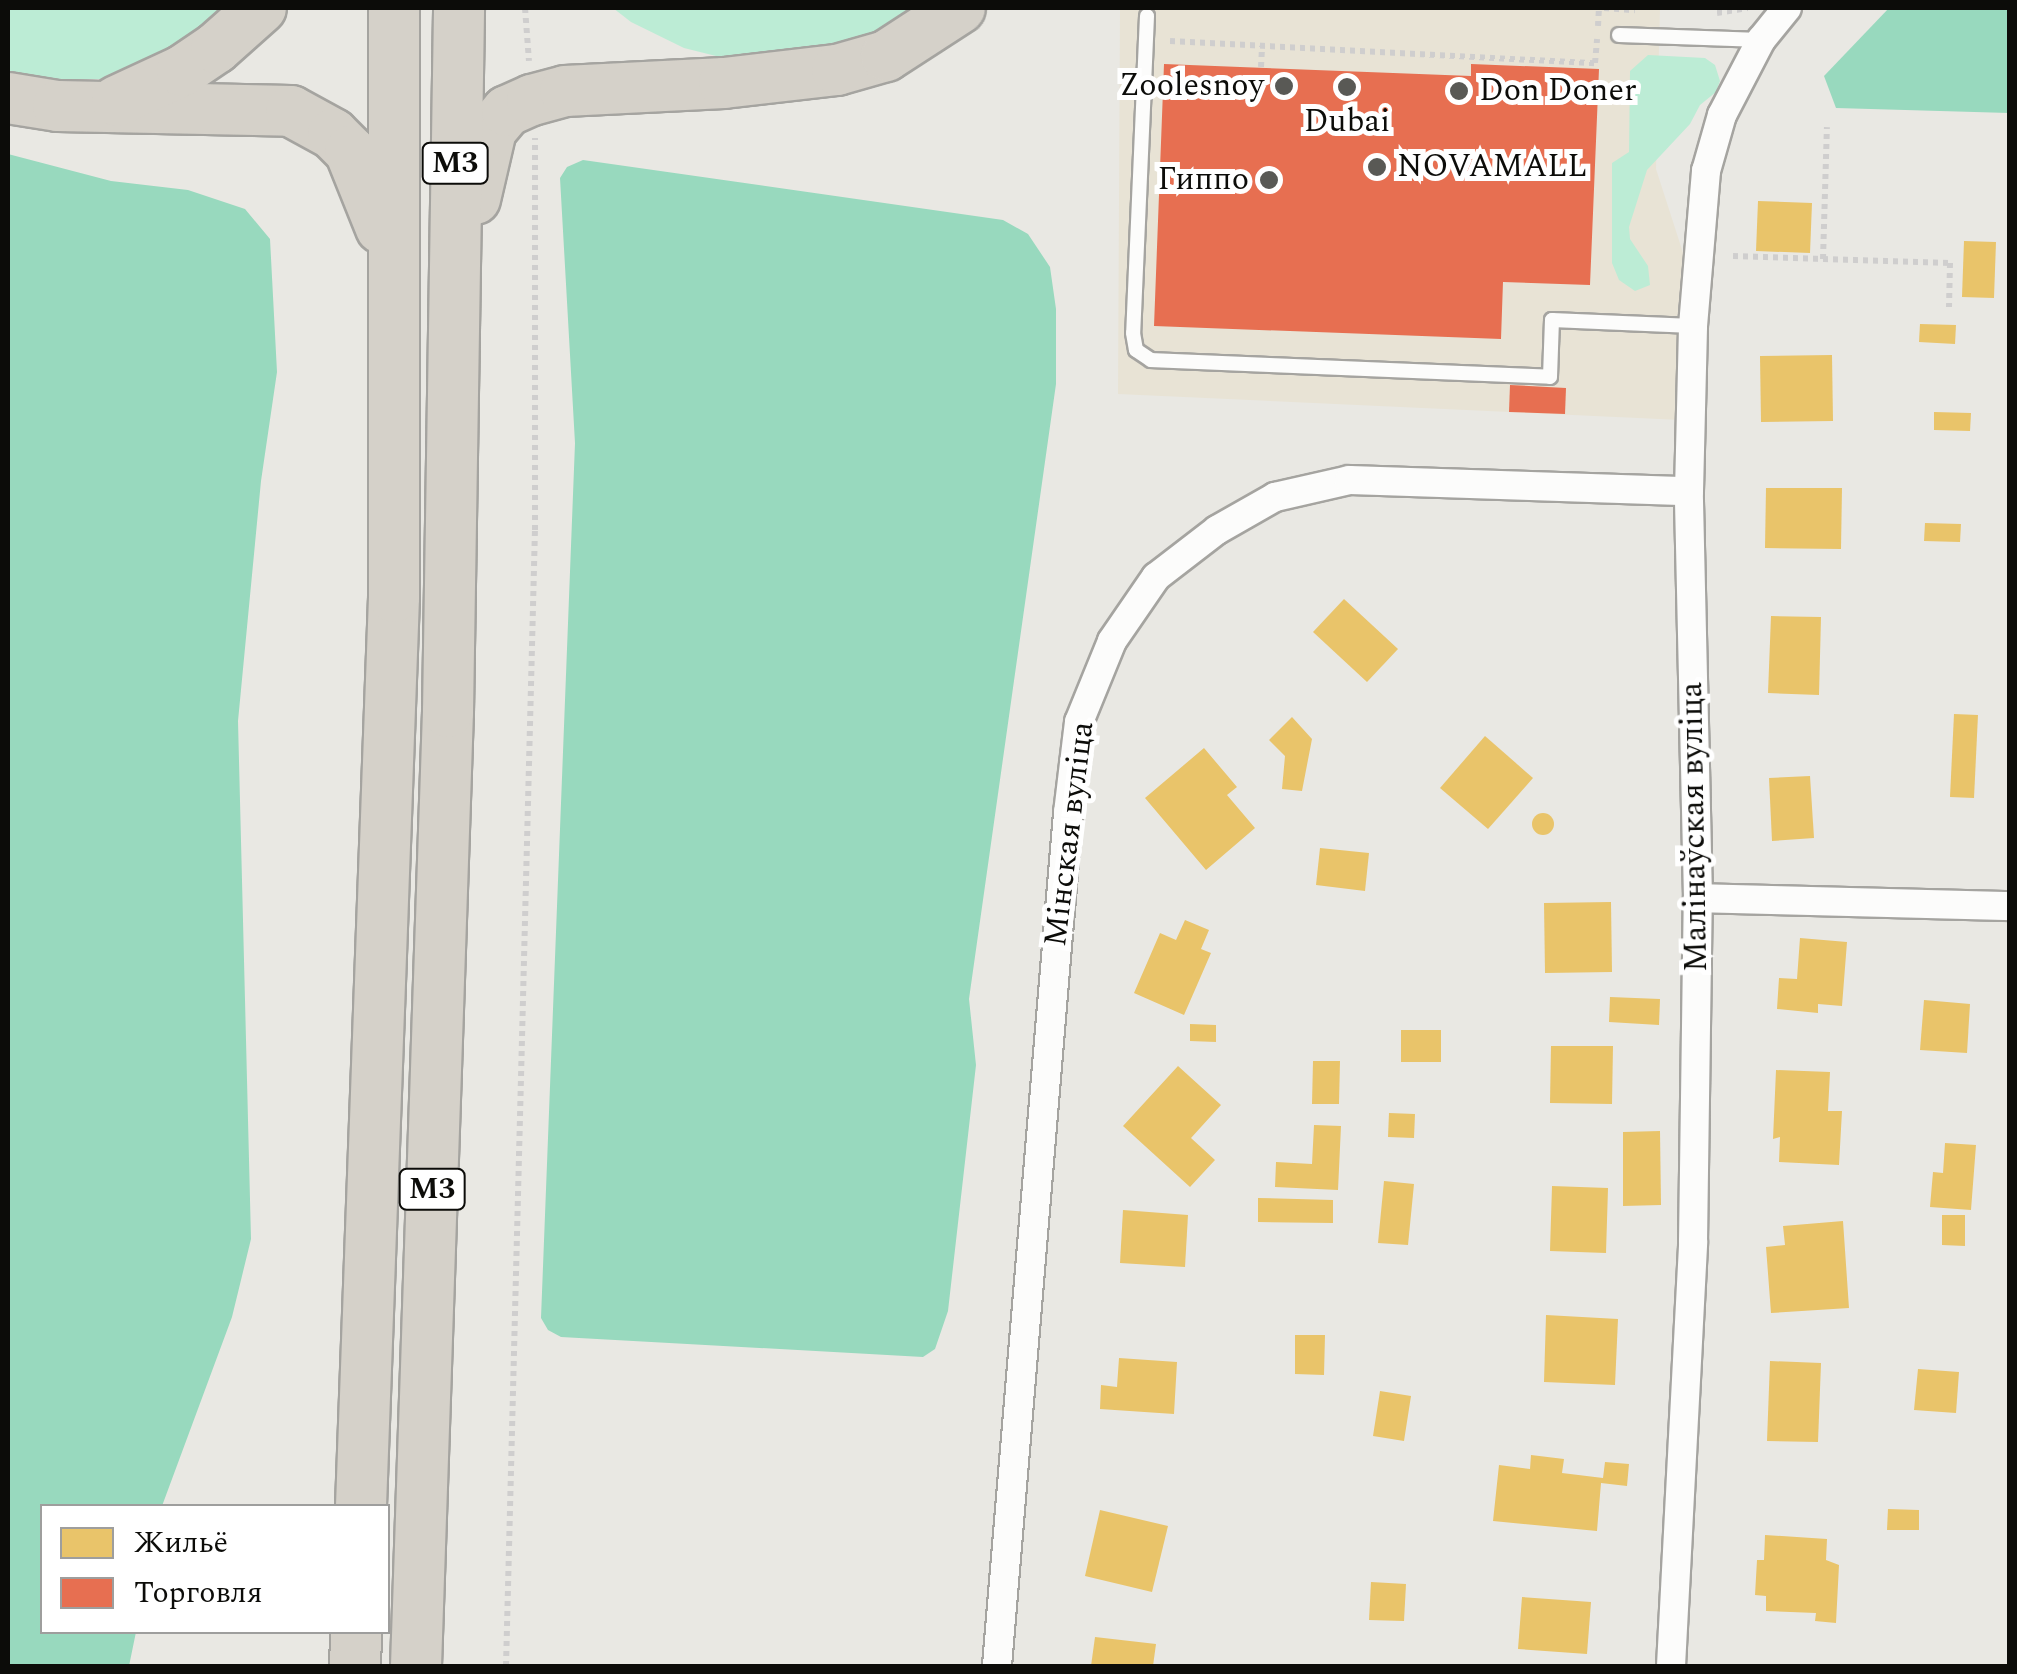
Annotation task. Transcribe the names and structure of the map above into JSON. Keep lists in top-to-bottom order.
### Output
{
  "streets": {
    "highway": ["М3"],
    "street": ["Малінаўская вуліца", "Мінская вуліца"]
  },
  "crossings": [
    ["Малінаўская вуліца", "Мінская вуліца"]
  ],
  "places": [
    "Zoolesnoy",
    "Dubai",
    "Don Doner",
    "NOVAMALL",
    "Гиппо"
  ],
  "legend": ["Жильё", "Торговля"]
}
